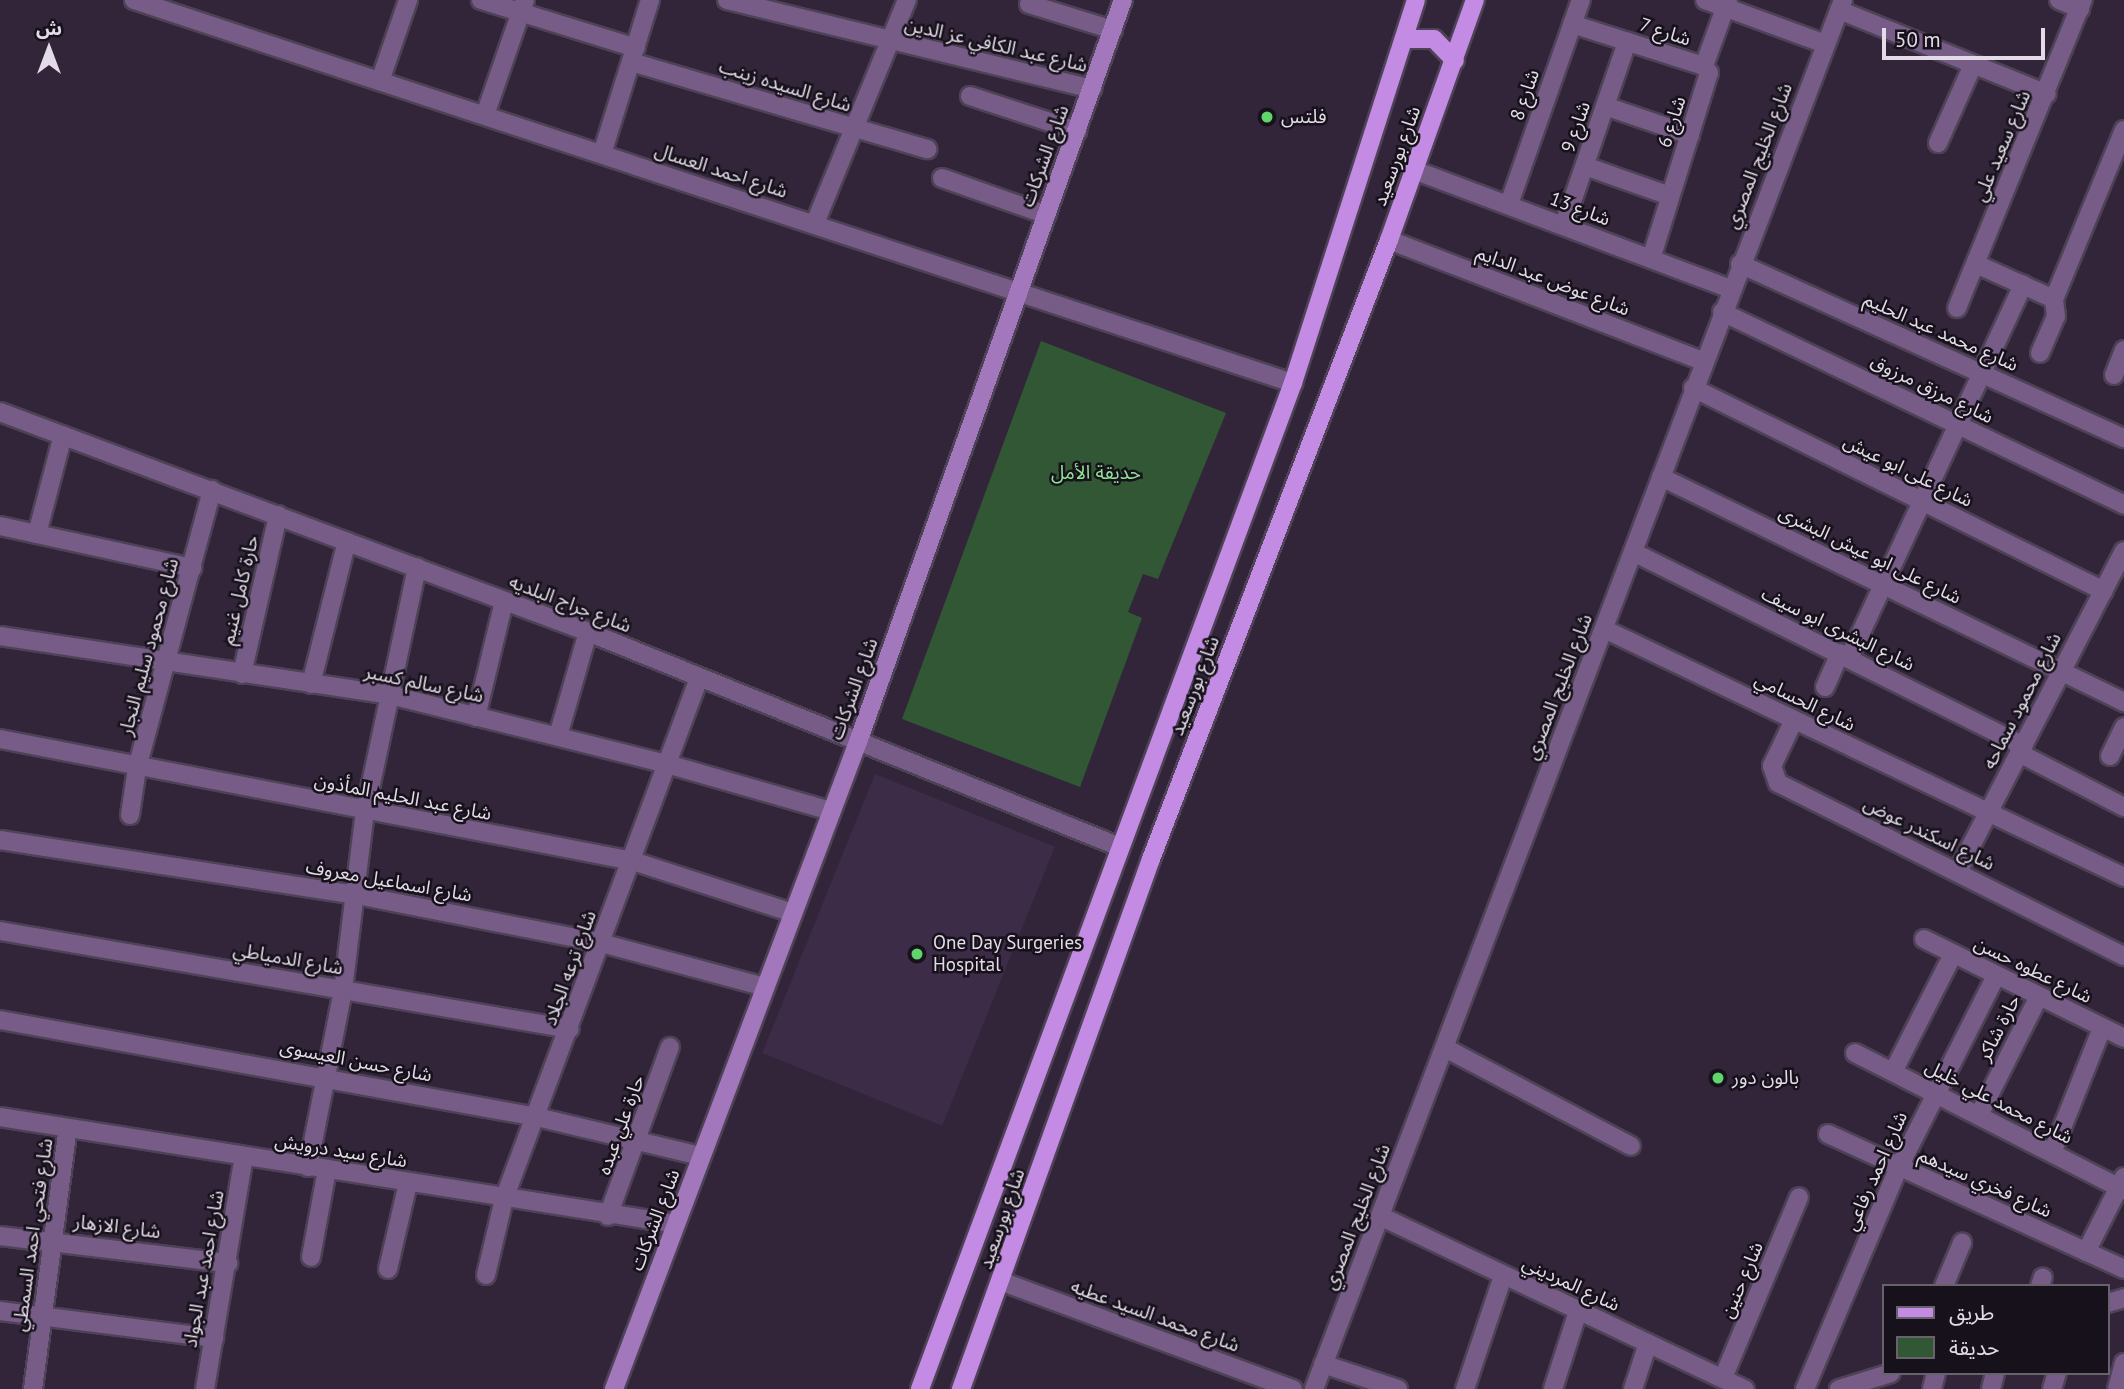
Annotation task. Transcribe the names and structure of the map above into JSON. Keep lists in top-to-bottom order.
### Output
{
  "streets": {
    "main road": ["شارع الشركات", "شارع بورسعيد"],
    "street": [
      "شارع 7",
      "شارع عبد الكافي عز الدين",
      "شارع السيده زينب",
      "شارع 8",
      "شارع 6",
      "شارع 9",
      "شارع سعيد علي",
      "شارع الخليج المصري",
      "شارع احمد العسال",
      "شارع 13",
      "شارع عوض عبد الدايم",
      "شارع محمد عبد الحليم",
      "شارع مرزق مرزوق",
      "شارع على ابو عيش",
      "شارع على ابو عيش البشرى",
      "حارة كامل غنيم",
      "شارع جراج البلديه",
      "شارع البشرى ابو سيف",
      "شارع محمود سليم النجار",
      "شارع سالم كسبر",
      "شارع محمود سماحه",
      "شارع الحسامي",
      "شارع عبد الحليم المأذون",
      "شارع اسكندر عوض",
      "شارع اسماعيل معروف",
      "شارع الدمياطي",
      "شارع ترعه الجلاد",
      "شارع عطوه حسن",
      "حارة شاكر",
      "شارع حسن العيسوى",
      "شارع محمد علي خليل",
      "حارة علي عبده",
      "شارع سيد درويش",
      "شارع احمد رفاعي",
      "شارع فخري سيدهم",
      "شارع الازهار",
      "شارع فتحي احمد السمطي",
      "شارع احمد عبد الجواد",
      "شارع حنين",
      "شارع المرديني",
      "شارع محمد السيد عطيه"
    ]
  },
  "crossings": [
    ["شارع 7", "شارع 8"],
    ["شارع 7", "شارع 6"],
    ["شارع 7", "شارع 9"],
    ["شارع عبد الكافي عز الدين", "شارع الشركات"],
    ["شارع 8", "شارع 13"],
    ["شارع 6", "شارع 13"],
    ["شارع 9", "شارع 13"],
    ["شارع الشركات", "شارع احمد العسال"],
    ["شارع الشركات", "شارع جراج البلديه"],
    ["شارع الشركات", "شارع سالم كسبر"],
    ["شارع الشركات", "شارع عبد الحليم المأذون"],
    ["شارع الشركات", "شارع اسماعيل معروف"],
    ["شارع الشركات", "شارع حسن العيسوى"],
    ["شارع الشركات", "شارع سيد درويش"],
    ["شارع بورسعيد", "شارع احمد العسال"],
    ["شارع بورسعيد", "شارع 13"],
    ["شارع بورسعيد", "شارع عوض عبد الدايم"],
    ["شارع بورسعيد", "شارع جراج البلديه"],
    ["شارع بورسعيد", "شارع محمد السيد عطيه"],
    ["شارع الخليج المصري", "شارع 13"],
    ["شارع الخليج المصري", "شارع عوض عبد الدايم"],
    ["شارع الخليج المصري", "شارع محمد عبد الحليم"],
    ["شارع الخليج المصري", "شارع مرزق مرزوق"],
    ["شارع الخليج المصري", "شارع على ابو عيش"],
    ["شارع الخليج المصري", "شارع على ابو عيش البشرى"],
    ["شارع الخليج المصري", "شارع البشرى ابو سيف"],
    ["شارع الخليج المصري", "شارع الحسامي"],
    ["شارع الخليج المصري", "شارع المرديني"],
    ["شارع على ابو عيش", "شارع محمود سماحه"],
    ["شارع على ابو عيش البشرى", "شارع محمود سماحه"],
    ["حارة كامل غنيم", "شارع جراج البلديه"],
    ["حارة كامل غنيم", "شارع سالم كسبر"],
    ["شارع جراج البلديه", "شارع محمود سليم النجار"],
    ["شارع جراج البلديه", "شارع ترعه الجلاد"],
    ["شارع البشرى ابو سيف", "شارع محمود سماحه"],
    ["شارع محمود سليم النجار", "شارع سالم كسبر"],
    ["شارع محمود سليم النجار", "شارع عبد الحليم المأذون"],
    ["شارع سالم كسبر", "شارع ترعه الجلاد"],
    ["شارع محمود سماحه", "شارع الحسامي"],
    ["شارع محمود سماحه", "شارع اسكندر عوض"],
    ["شارع الحسامي", "شارع اسكندر عوض"],
    ["شارع عبد الحليم المأذون", "شارع ترعه الجلاد"],
    ["شارع اسماعيل معروف", "شارع ترعه الجلاد"],
    ["شارع الدمياطي", "شارع ترعه الجلاد"],
    ["شارع ترعه الجلاد", "شارع حسن العيسوى"],
    ["شارع ترعه الجلاد", "شارع سيد درويش"],
    ["شارع عطوه حسن", "حارة شاكر"],
    ["شارع عطوه حسن", "شارع احمد رفاعي"],
    ["حارة شاكر", "شارع محمد علي خليل"],
    ["شارع حسن العيسوى", "حارة علي عبده"],
    ["شارع محمد علي خليل", "شارع احمد رفاعي"],
    ["حارة علي عبده", "شارع سيد درويش"],
    ["شارع سيد درويش", "شارع فتحي احمد السمطي"],
    ["شارع سيد درويش", "شارع احمد عبد الجواد"],
    ["شارع احمد رفاعي", "شارع فخري سيدهم"],
    ["شارع الازهار", "شارع فتحي احمد السمطي"],
    ["شارع الازهار", "شارع احمد عبد الجواد"],
    ["شارع حنين", "شارع المرديني"]
  ],
  "parks": ["حديقة الأمل"],
  "places": ["فلتس", "One Day Surgeries Hospital", "بالون دور"],
  "legend": ["طريق", "حديقة"],
  "scale_bar": "50 m",
  "north": "top"
}
